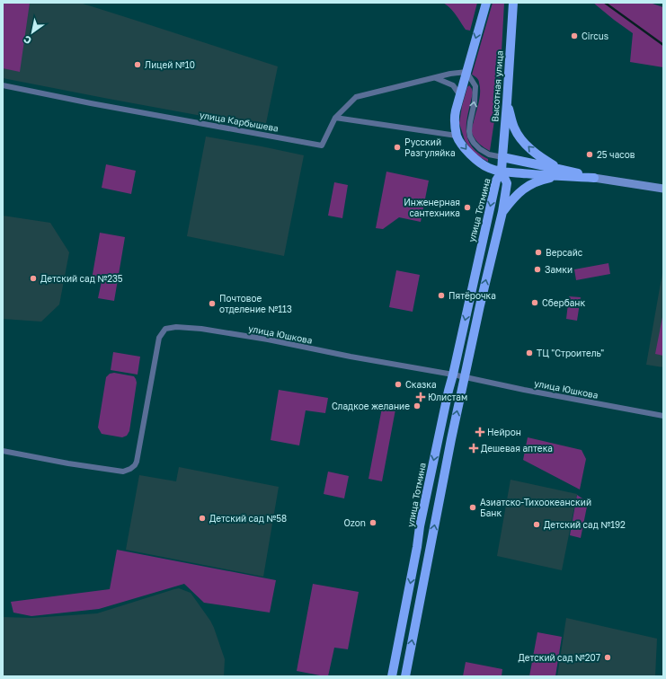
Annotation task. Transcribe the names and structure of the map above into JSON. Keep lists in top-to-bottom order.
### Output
{
  "streets": {
    "main road": ["Высотная улица", "улица Тотмина"],
    "street": ["улица Карбышева", "улица Юшкова"]
  },
  "crossings": [
    ["Высотная улица", "улица Тотмина"],
    ["улица Тотмина", "улица Юшкова"]
  ],
  "places": {
    "other": [
      "Circus",
      "Лицей №10",
      "Русский Разгуляйка",
      "25 часов",
      "Инженерная сантехника",
      "Версайс",
      "Замки",
      "Детский сад №235",
      "Пятёрочка",
      "Сбербанк",
      "Почтовое отделение №113",
      "ТЦ \"Строитель\"",
      "Сказка",
      "Сладкое желание",
      "Азиатско-Тихоокеанский Банк",
      "Детский сад №58",
      "Ozon",
      "Детский сад №192",
      "Детский сад №207"
    ],
    "health": ["Юлистам", "Нейрон", "Дешевая аптека"]
  },
  "north": "bottom left"
}
